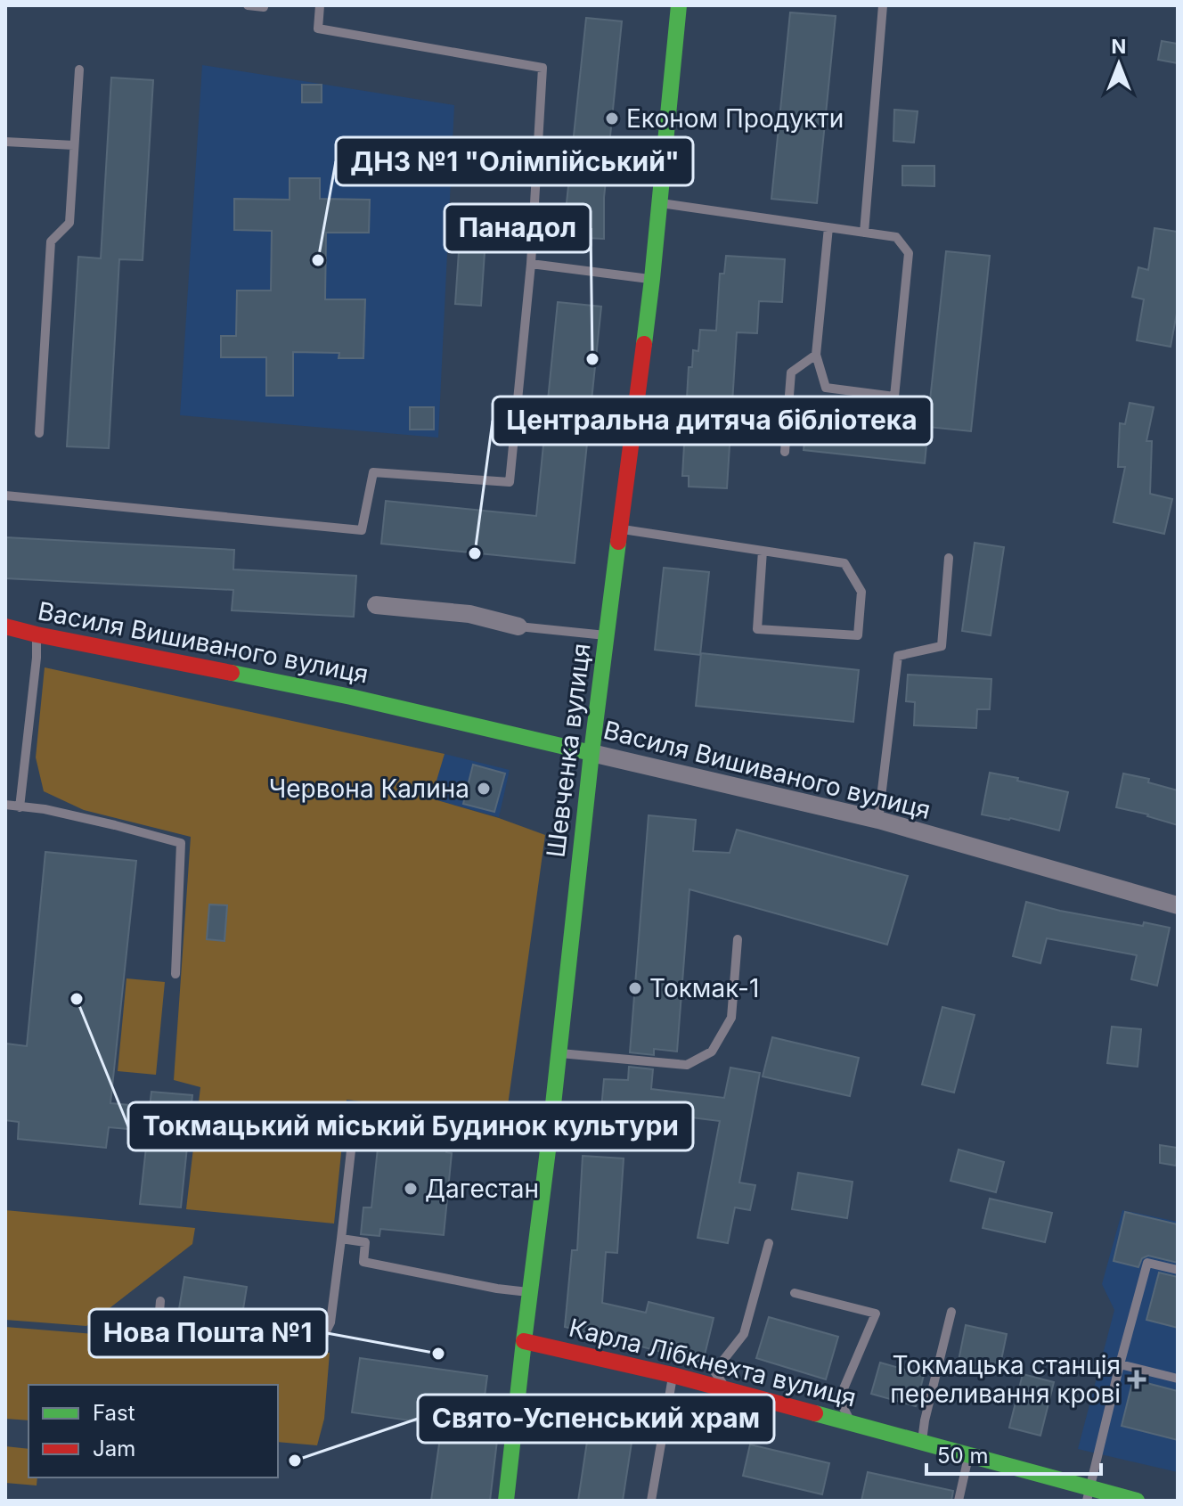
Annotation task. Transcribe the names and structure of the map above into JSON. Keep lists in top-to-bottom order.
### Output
{
  "streets": {
    "street": ["Василя Вишиваного вулиця", "Шевченка вулиця", "Карла Лібкнехта вулиця"]
  },
  "crossings": [
    ["Василя Вишиваного вулиця", "Шевченка вулиця"],
    ["Шевченка вулиця", "Карла Лібкнехта вулиця"]
  ],
  "places": {
    "other": [
      "Економ Продукти",
      "ДНЗ №1 \"Олімпійський\"",
      "Панадол",
      "Центральна дитяча бібліотека",
      "Червона Калина",
      "Токмак-1",
      "Токмацький міський Будинок культури",
      "Дагестан",
      "Нова Пошта №1",
      "Свято-Успенський храм"
    ],
    "health": ["Токмацька станція переливання крові"]
  },
  "legend": ["Fast", "Jam"],
  "scale_bar": "50 m",
  "north": "top"
}
